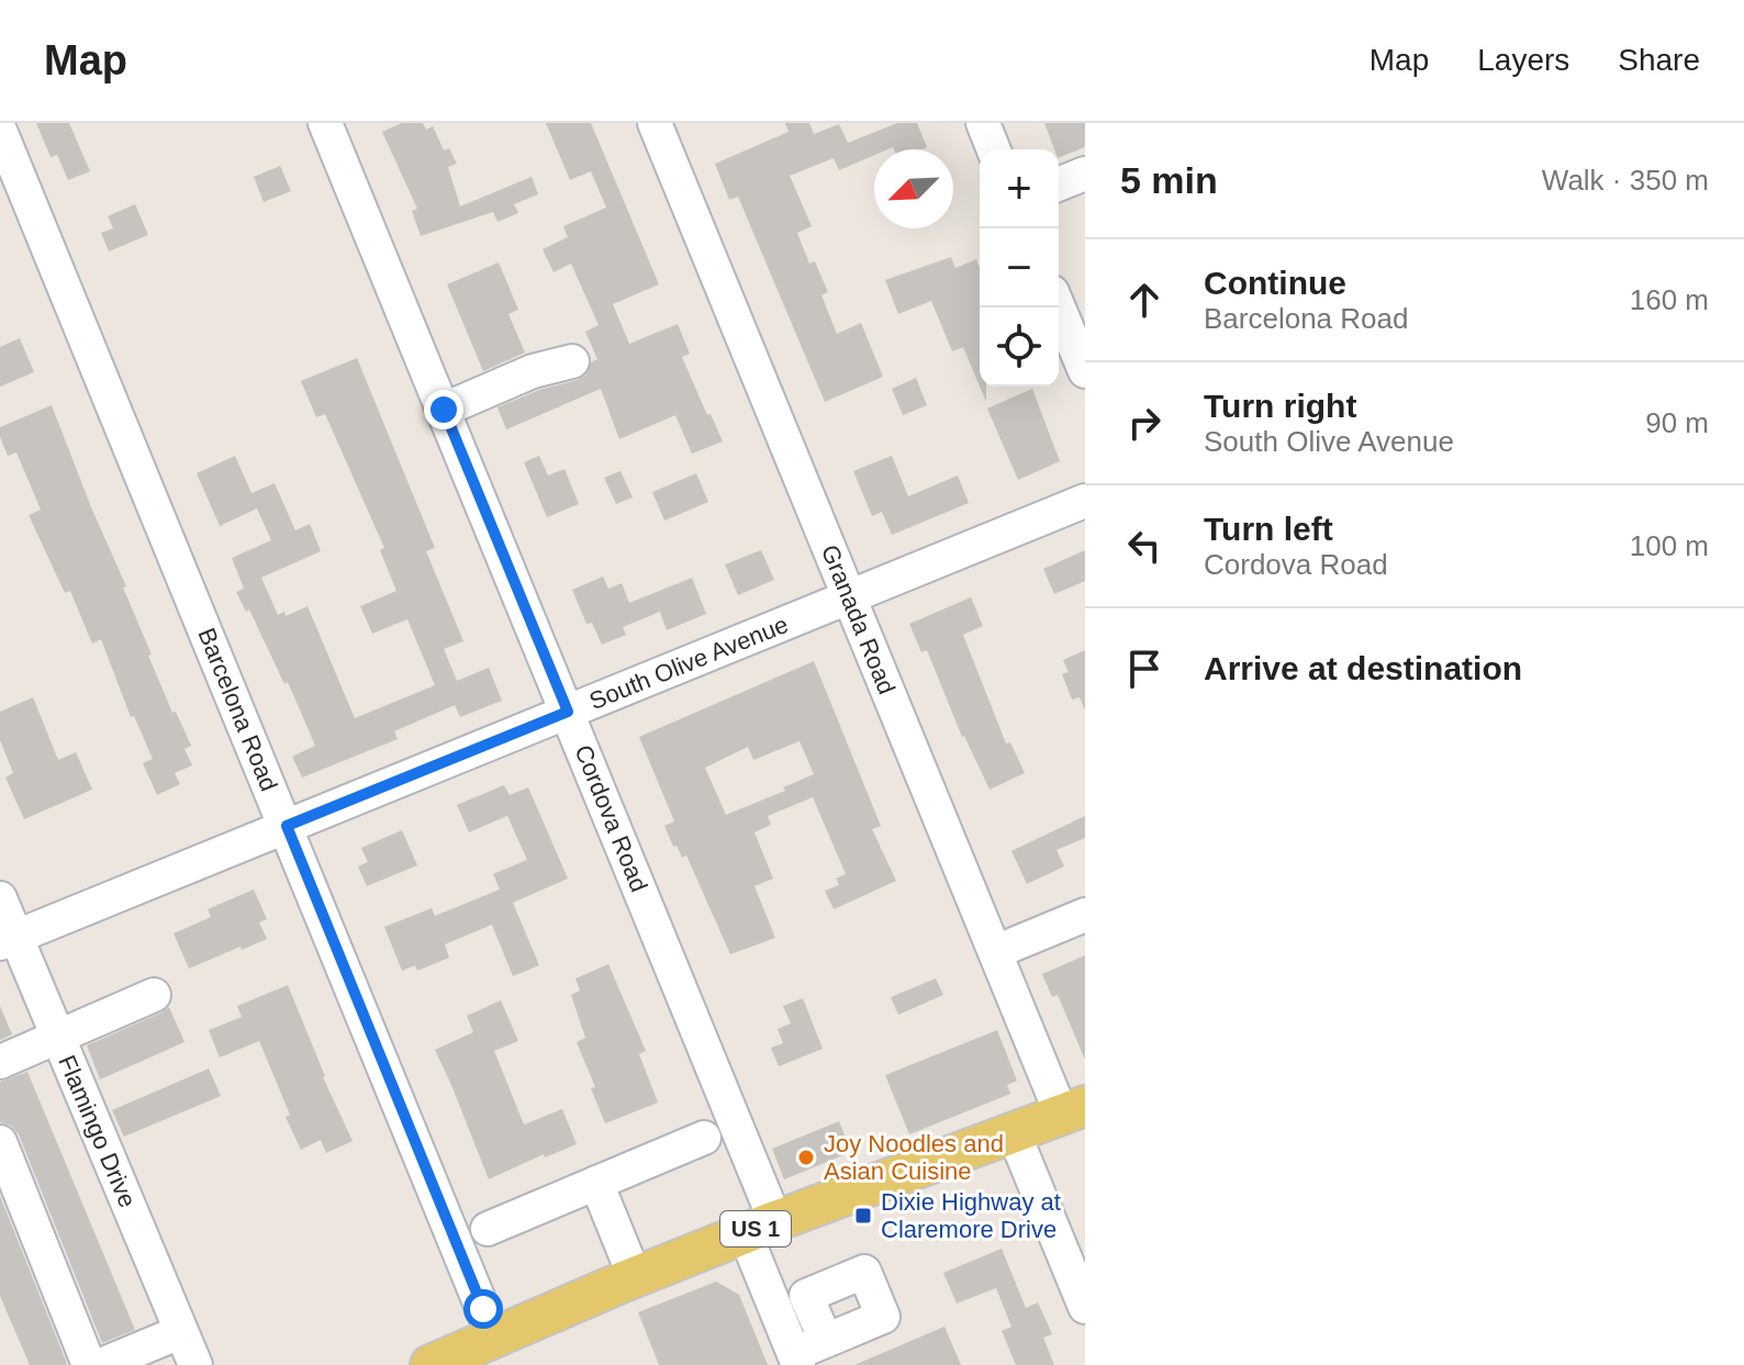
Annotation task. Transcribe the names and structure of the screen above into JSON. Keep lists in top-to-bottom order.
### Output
{
  "streets": {
    "main road": ["US 1"],
    "street": [
      "Granada Road",
      "South Olive Avenue",
      "Barcelona Road",
      "Cordova Road",
      "Flamingo Drive"
    ]
  },
  "crossings": [
    ["Granada Road", "South Olive Avenue"],
    ["Granada Road", "US 1"],
    ["South Olive Avenue", "Barcelona Road"],
    ["South Olive Avenue", "Cordova Road"],
    ["South Olive Avenue", "Flamingo Drive"],
    ["Barcelona Road", "US 1"],
    ["Cordova Road", "US 1"]
  ],
  "places": {
    "other": ["Joy Noodles and Asian Cuisine"],
    "transit": ["Dixie Highway at Claremore Drive"]
  },
  "north": "bottom left",
  "page": {
    "header": "Map",
    "nav": ["Map", "Layers", "Share"],
    "heading": ["5 min", "Walk · 350 m"],
    "map_buttons": ["+", "−"],
    "list": [
      ["Continue", "Barcelona Road", "160 m"],
      ["Turn right", "South Olive Avenue", "90 m"],
      ["Turn left", "Cordova Road", "100 m"],
      "Arrive at destination"
    ]
  }
}
